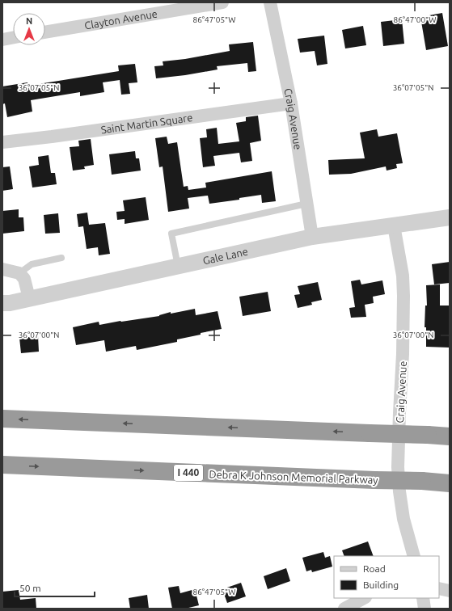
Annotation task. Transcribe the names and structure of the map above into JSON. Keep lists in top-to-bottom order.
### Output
{
  "streets": {
    "highway": ["I 440", "Debra K Johnson Memorial Parkway"],
    "street": [
      "Clayton Avenue",
      "Craig Avenue",
      "Saint Martin Square",
      "Gale Lane"
    ]
  },
  "crossings": [
    ["Craig Avenue", "Saint Martin Square"],
    ["Craig Avenue", "Gale Lane"]
  ],
  "legend": ["Road", "Building"],
  "scale_bar": "50 m",
  "north": "top",
  "coordinates": [
    "86°47'05\"W",
    "86°47'00\"W",
    "36°07'05\"N",
    "36°07'00\"N"
  ]
}
